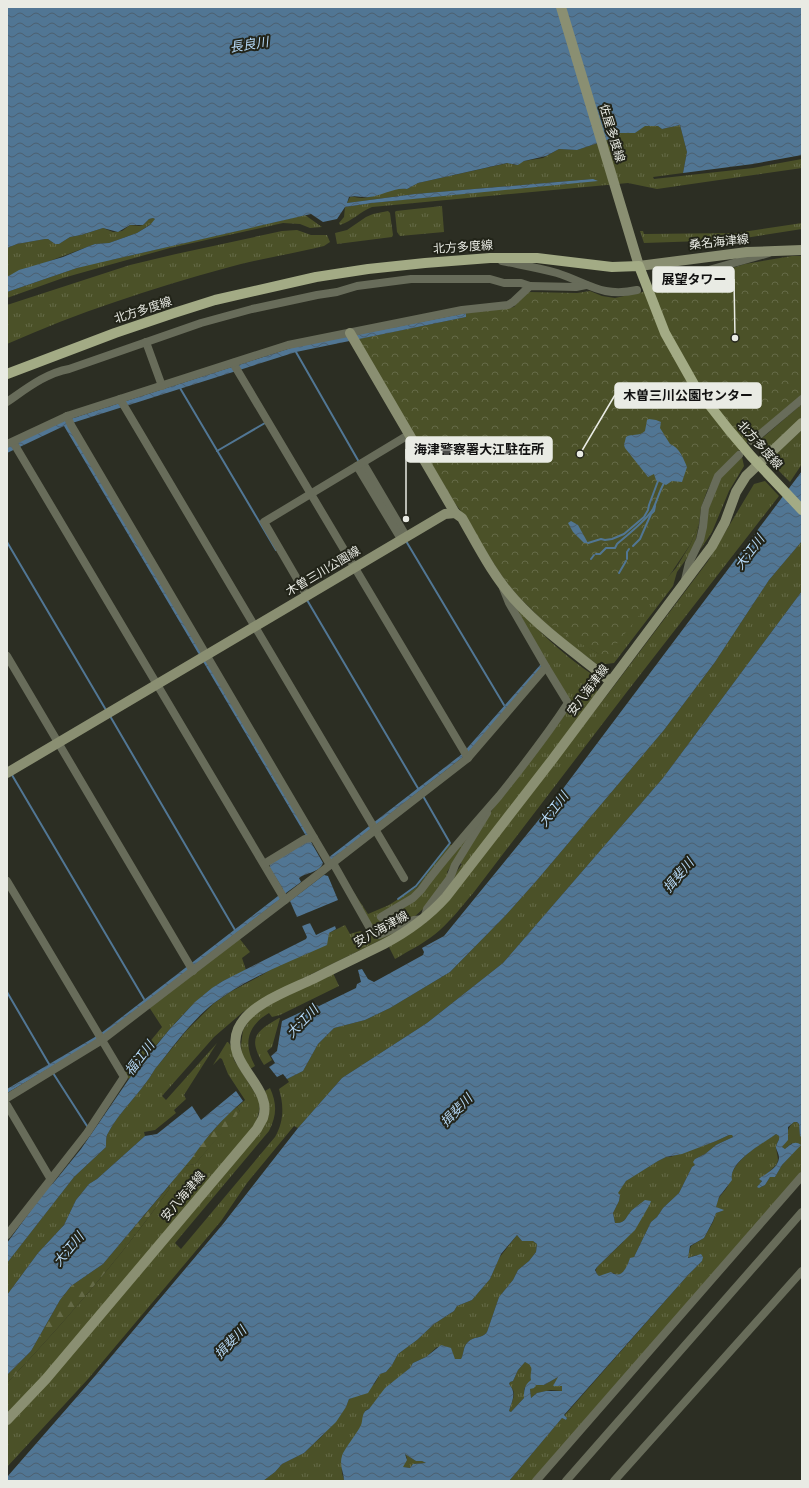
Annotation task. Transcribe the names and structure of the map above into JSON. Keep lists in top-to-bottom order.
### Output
{
  "streets": {
    "main road": [
      "佐屋多度線",
      "桑名海津線",
      "北方多度線",
      "木曽三川公園線",
      "安八海津線"
    ]
  },
  "crossings": [
    ["佐屋多度線", "桑名海津線"],
    ["佐屋多度線", "北方多度線"],
    ["桑名海津線", "北方多度線"],
    ["北方多度線", "安八海津線"]
  ],
  "water": [
    "長良川",
    "大江川",
    "揖斐川",
    "福江川"
  ],
  "places": ["展望タワー", "木曽三川公園センター", "海津警察署大江駐在所"]
}
